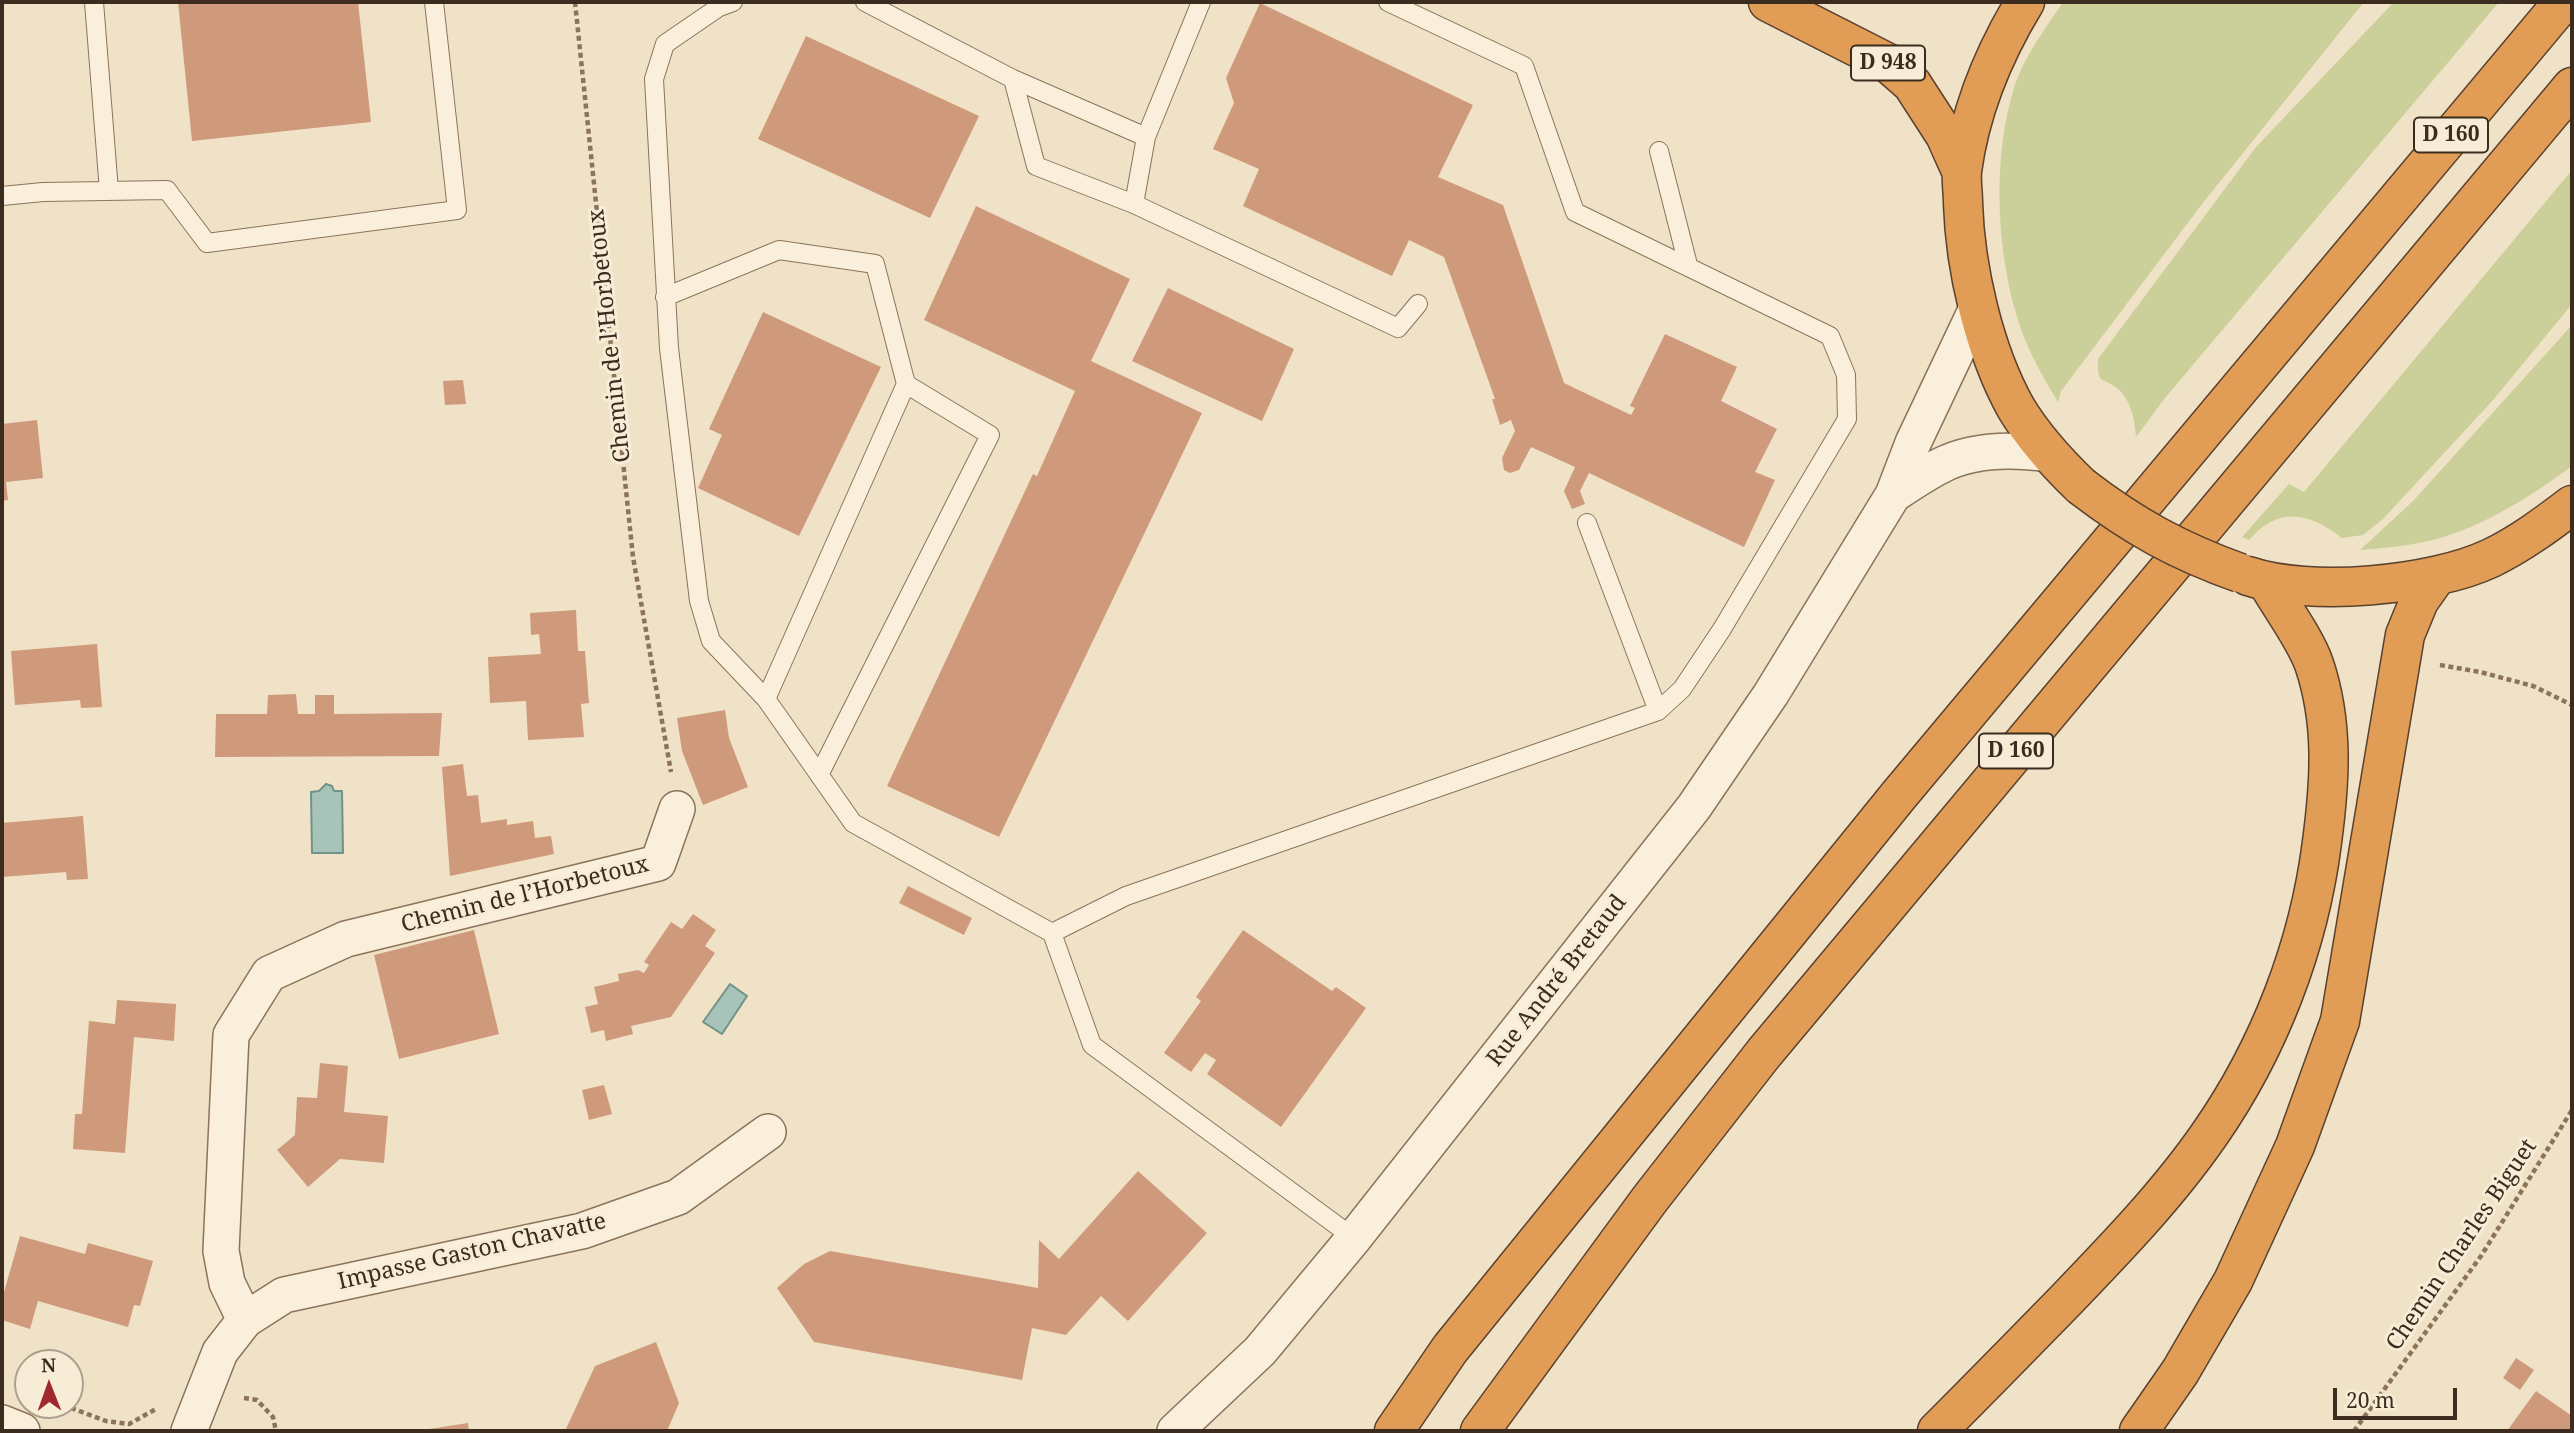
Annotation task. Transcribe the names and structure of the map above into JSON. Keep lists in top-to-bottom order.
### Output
{
  "streets": {
    "highway": ["D 948", "D 160"],
    "street": ["Chemin de l’Horbetoux", "Rue André Bretaud", "Impasse Gaston Chavatte"],
    "path": ["Chemin Charles Biguet"]
  },
  "crossings": [
    ["Chemin de l’Horbetoux", "Impasse Gaston Chavatte"]
  ],
  "scale_bar": "20 m",
  "north": "top"
}
